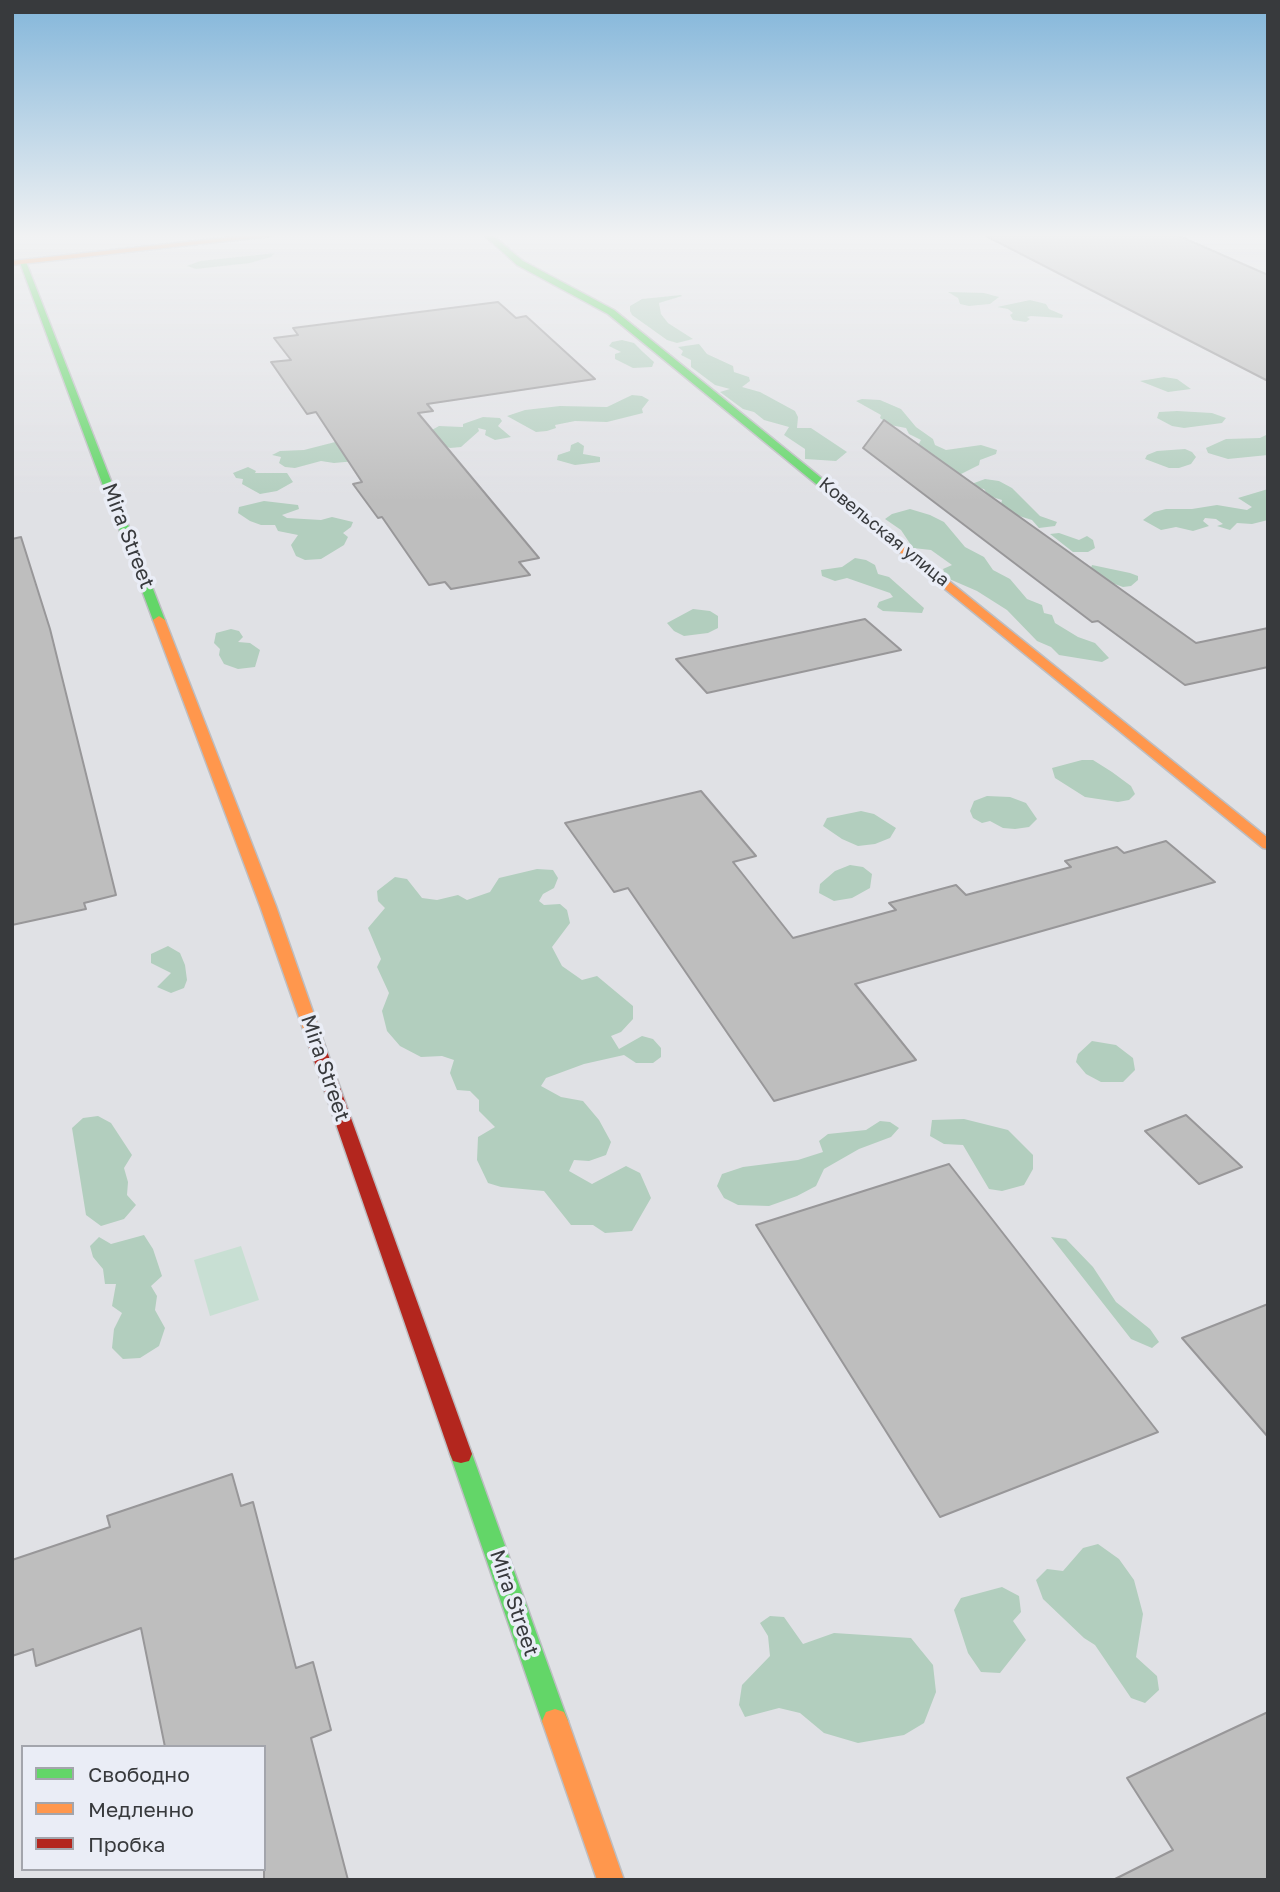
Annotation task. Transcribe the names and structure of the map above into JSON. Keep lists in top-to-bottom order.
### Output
{
  "streets": {
    "main road": ["Ковельская улица", "Mira Street"]
  },
  "legend": ["Свободно", "Медленно", "Пробка"]
}
